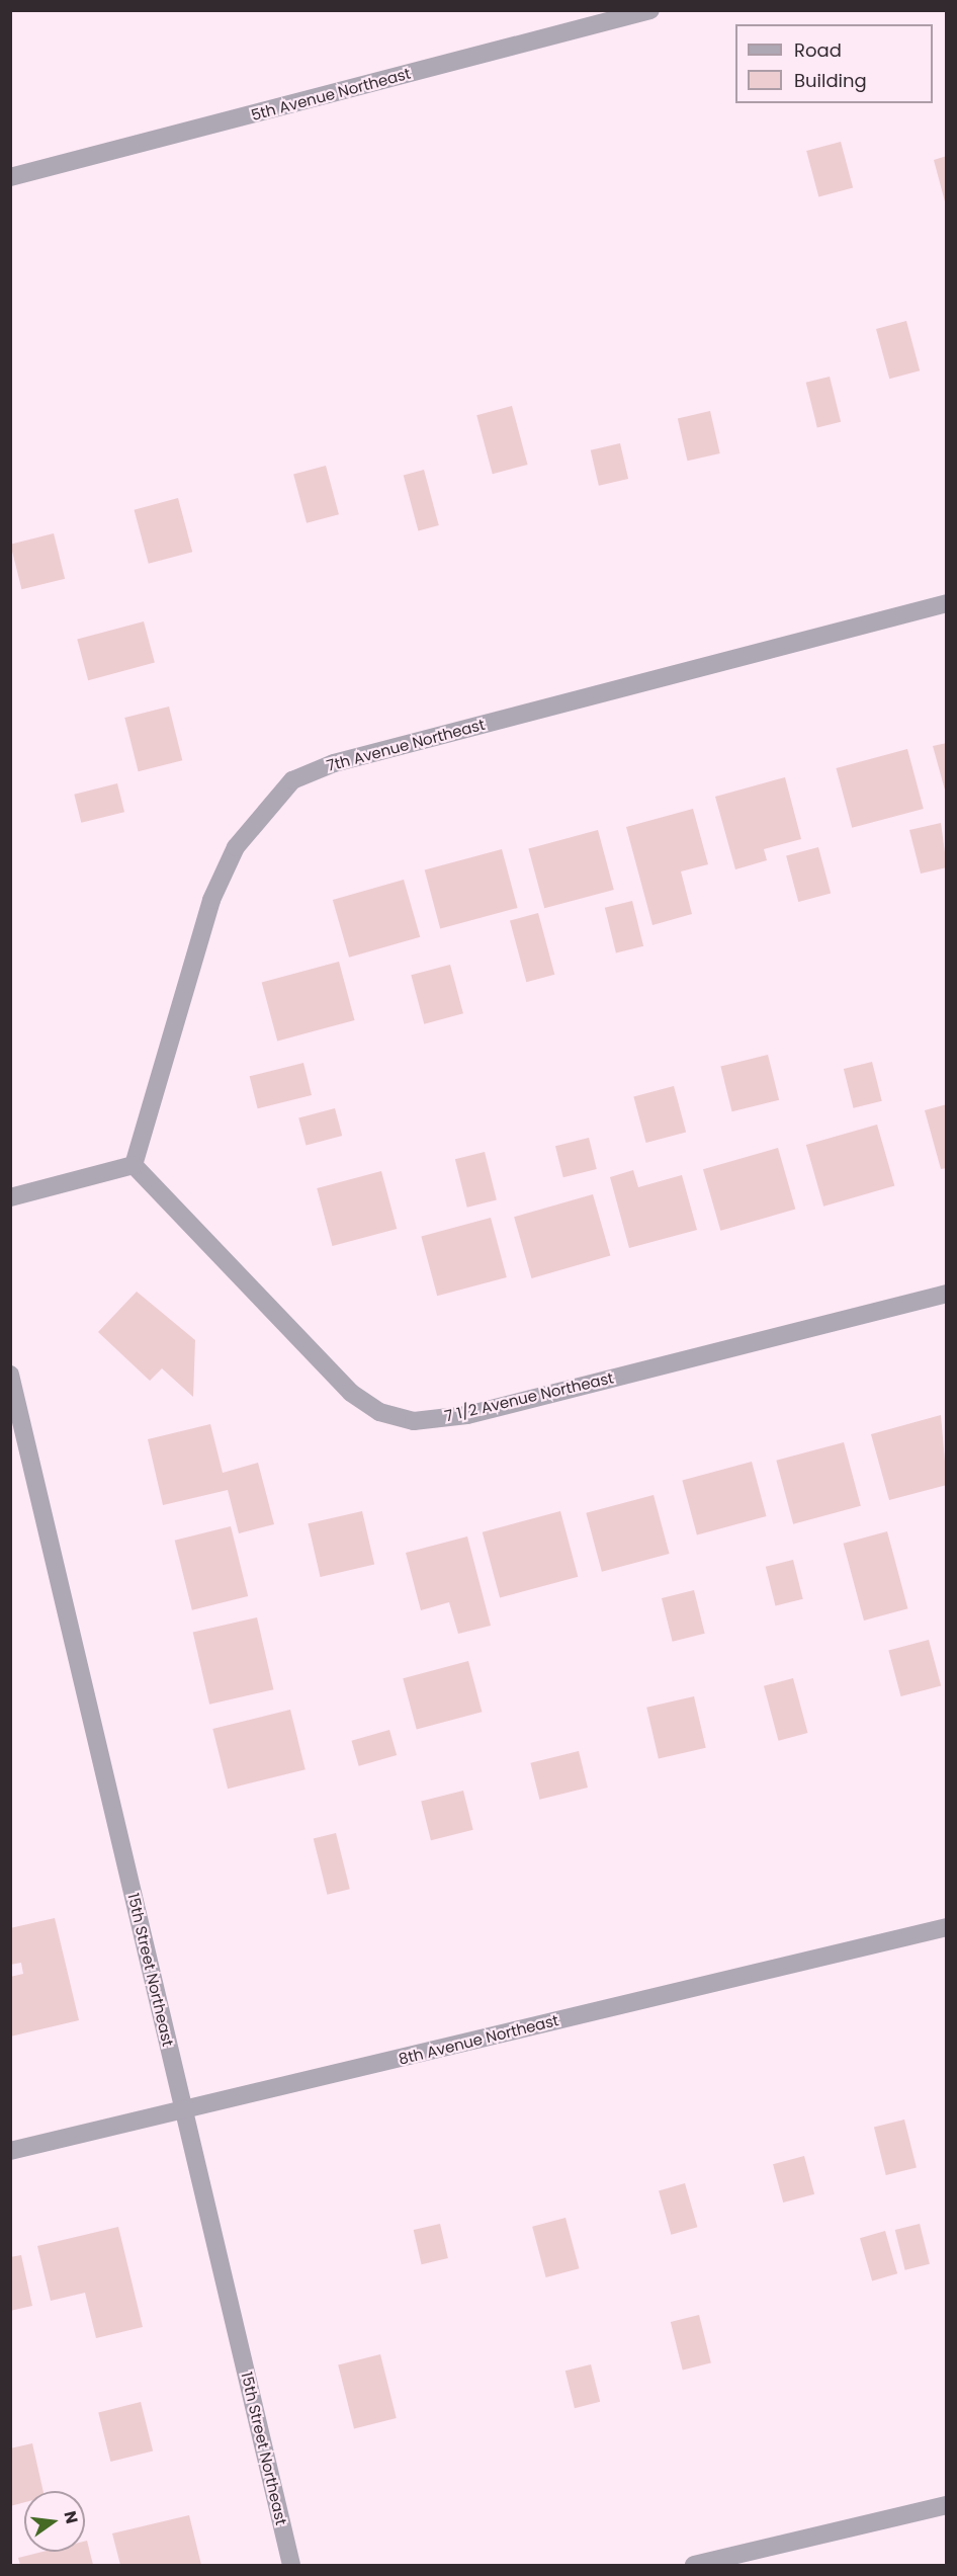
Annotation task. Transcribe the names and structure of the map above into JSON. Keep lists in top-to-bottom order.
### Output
{
  "streets": {
    "street": [
      "5th Avenue Northeast",
      "7th Avenue Northeast",
      "7 1/2 Avenue Northeast",
      "15th Street Northeast",
      "8th Avenue Northeast"
    ]
  },
  "crossings": [
    ["7th Avenue Northeast", "7 1/2 Avenue Northeast"],
    ["15th Street Northeast", "8th Avenue Northeast"]
  ],
  "legend": ["Road", "Building"],
  "north": "right"
}
